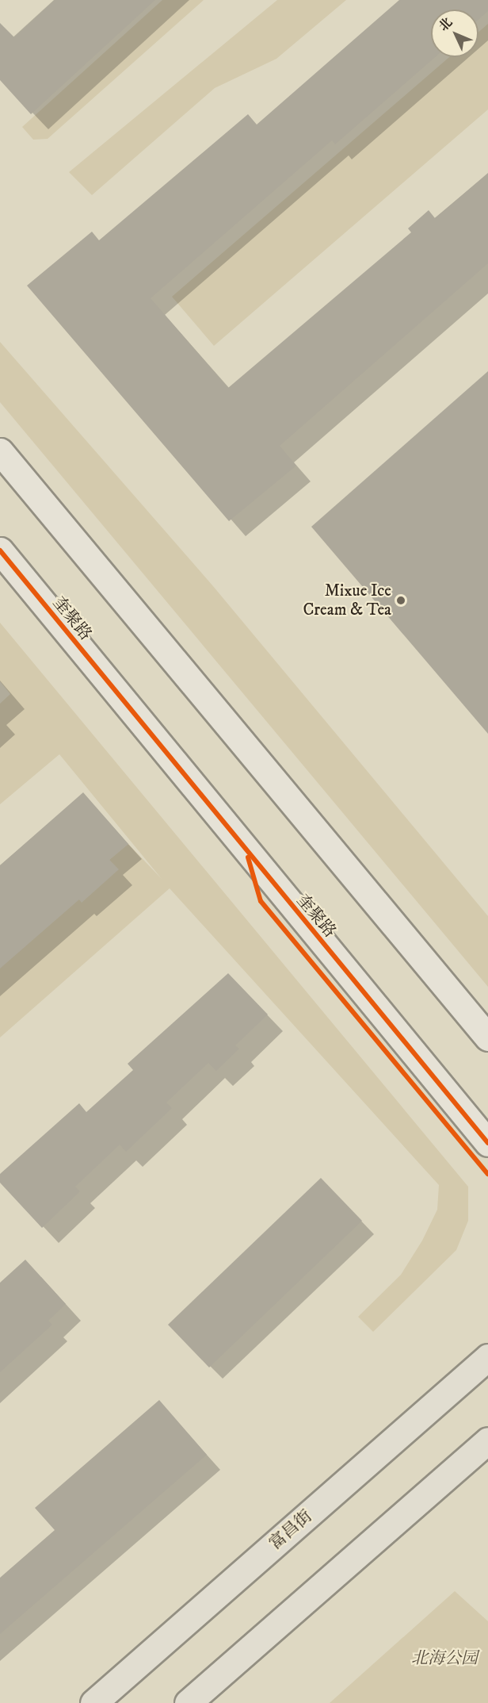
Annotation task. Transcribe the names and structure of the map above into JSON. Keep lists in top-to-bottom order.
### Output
{
  "streets": {
    "main road": ["富昌街"],
    "street": ["奎聚路"]
  },
  "parks": ["北海公园"],
  "places": ["Mixue Ice Cream & Tea"],
  "north": "top left"
}
